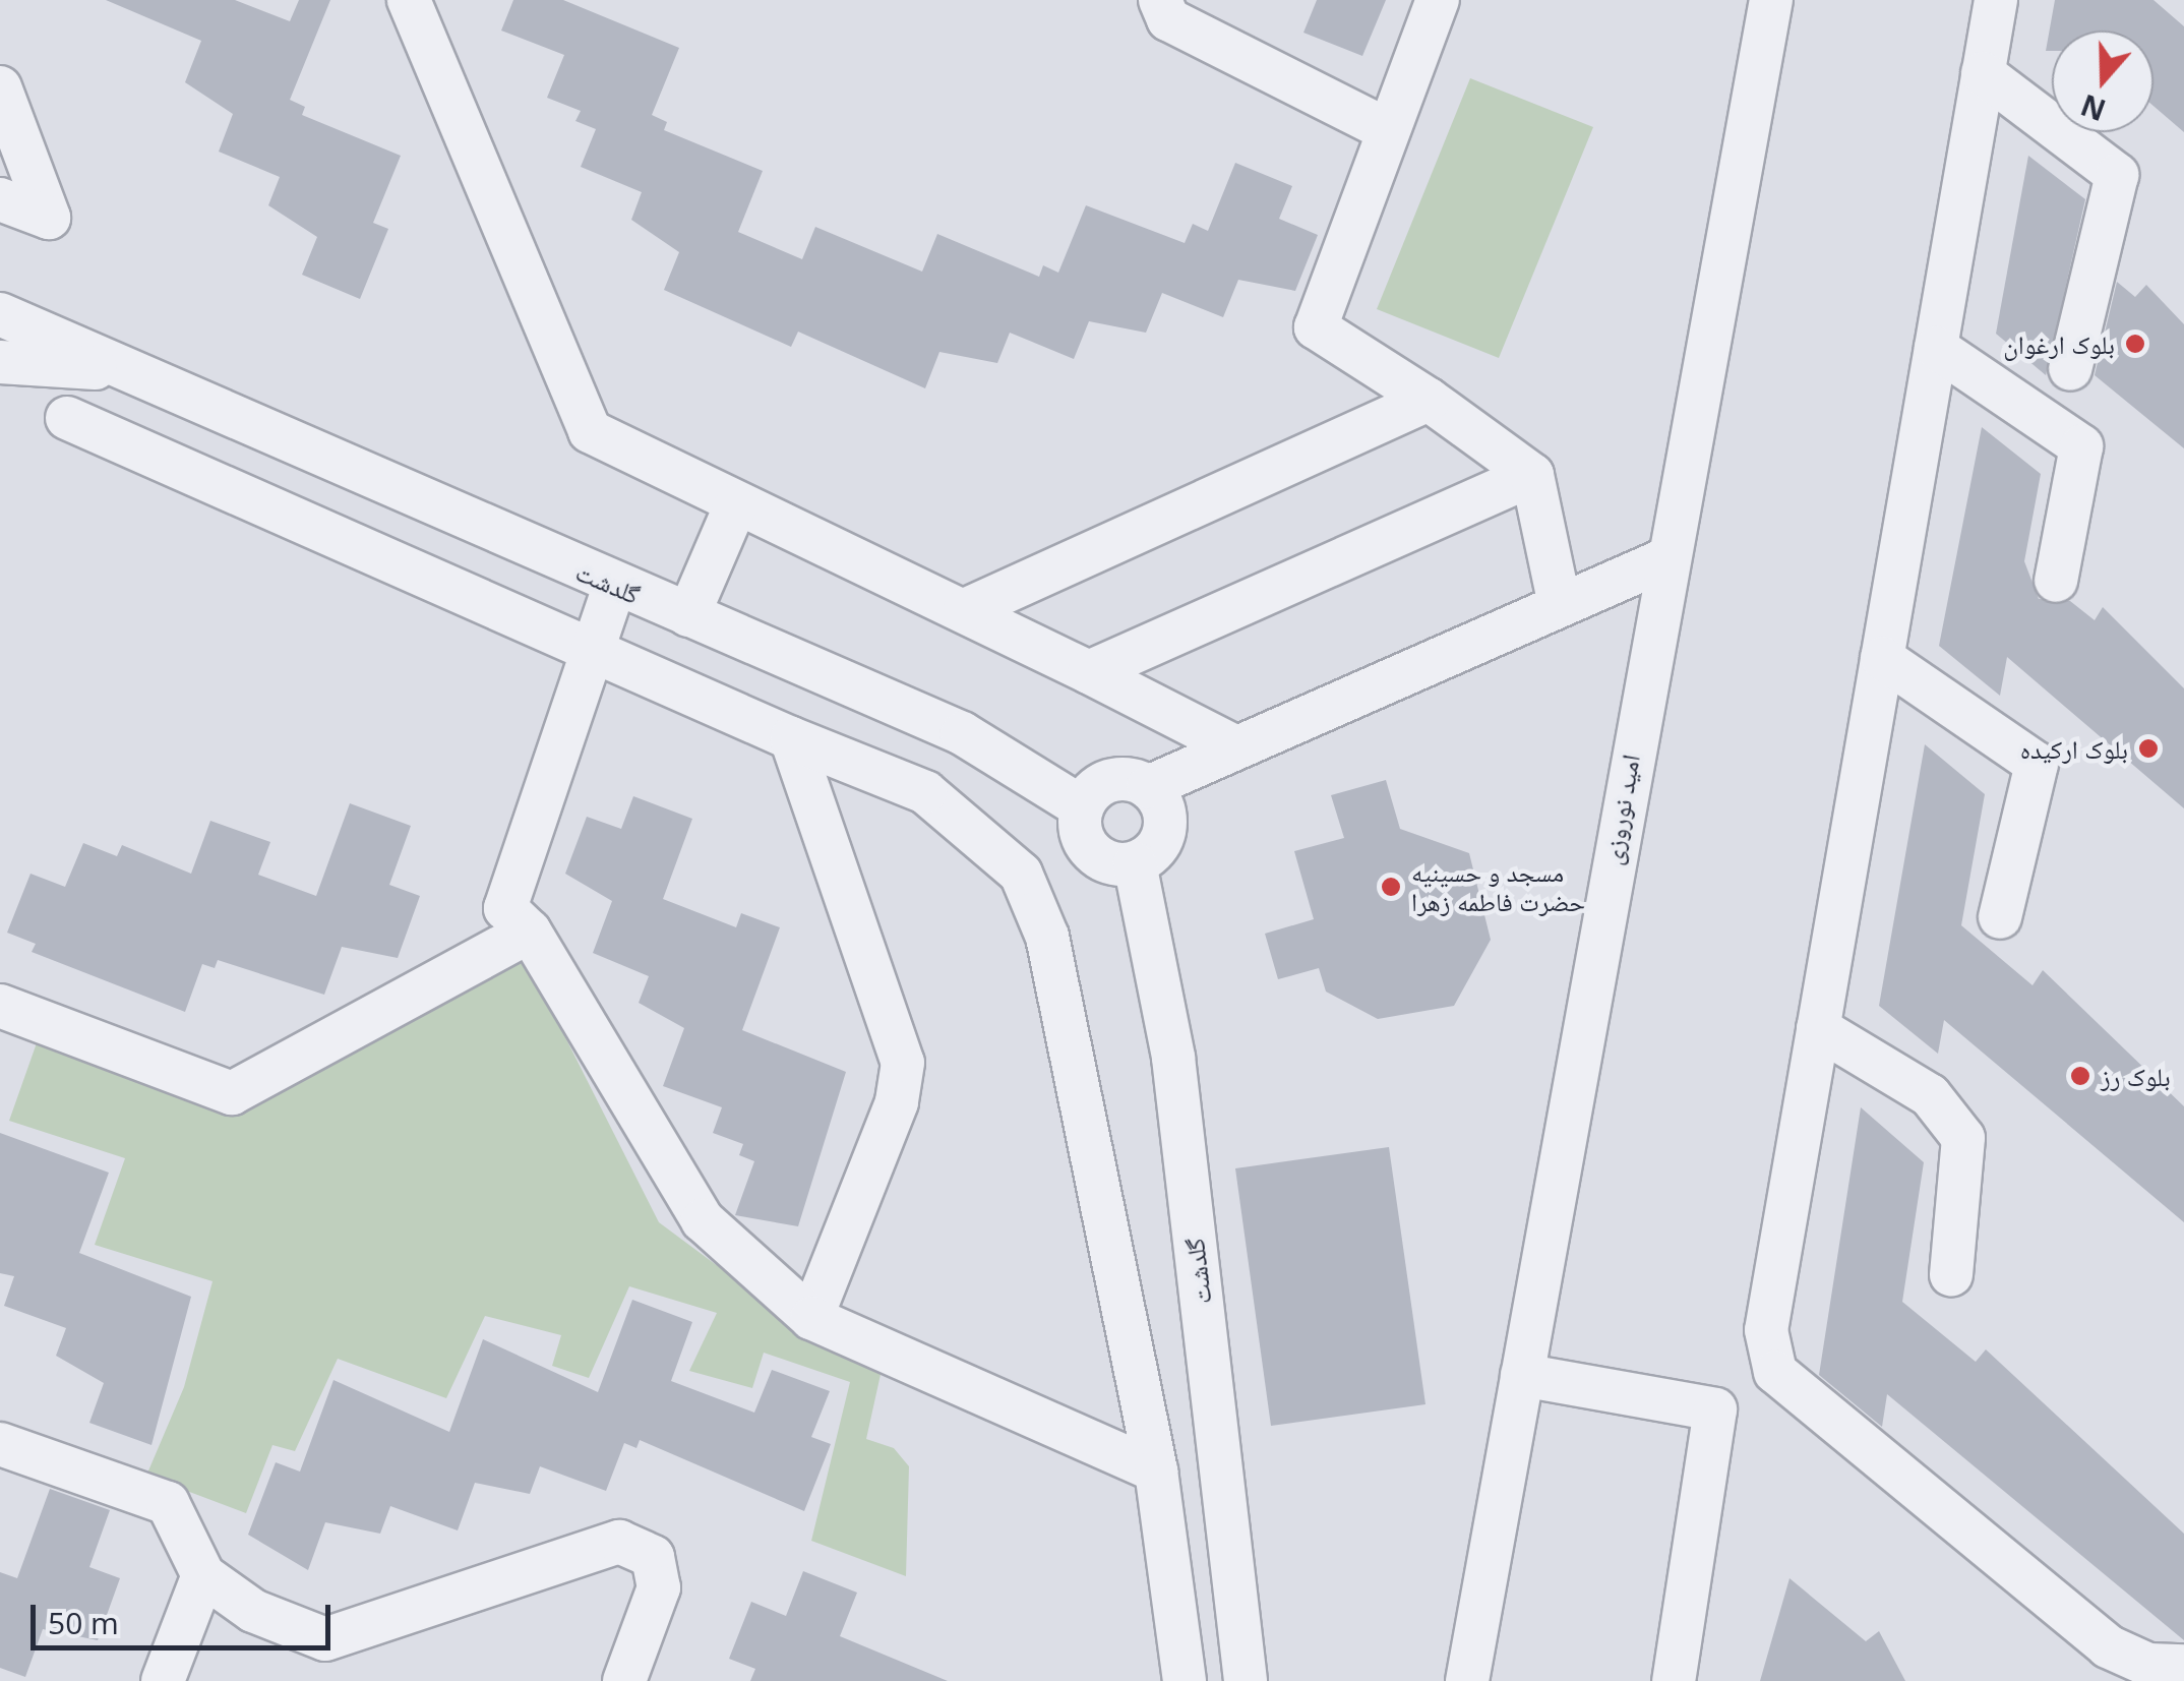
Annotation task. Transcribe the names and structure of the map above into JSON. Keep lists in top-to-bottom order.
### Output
{
  "streets": {
    "street": ["گلدشت", "امید نوروزی"]
  },
  "places": [
    "بلوک ارغوان",
    "بلوک ارکیده",
    "مسجد و حسینیه حضرت فاطمه زهرا",
    "بلوک رز"
  ],
  "scale_bar": "50 m",
  "north": "bottom"
}
